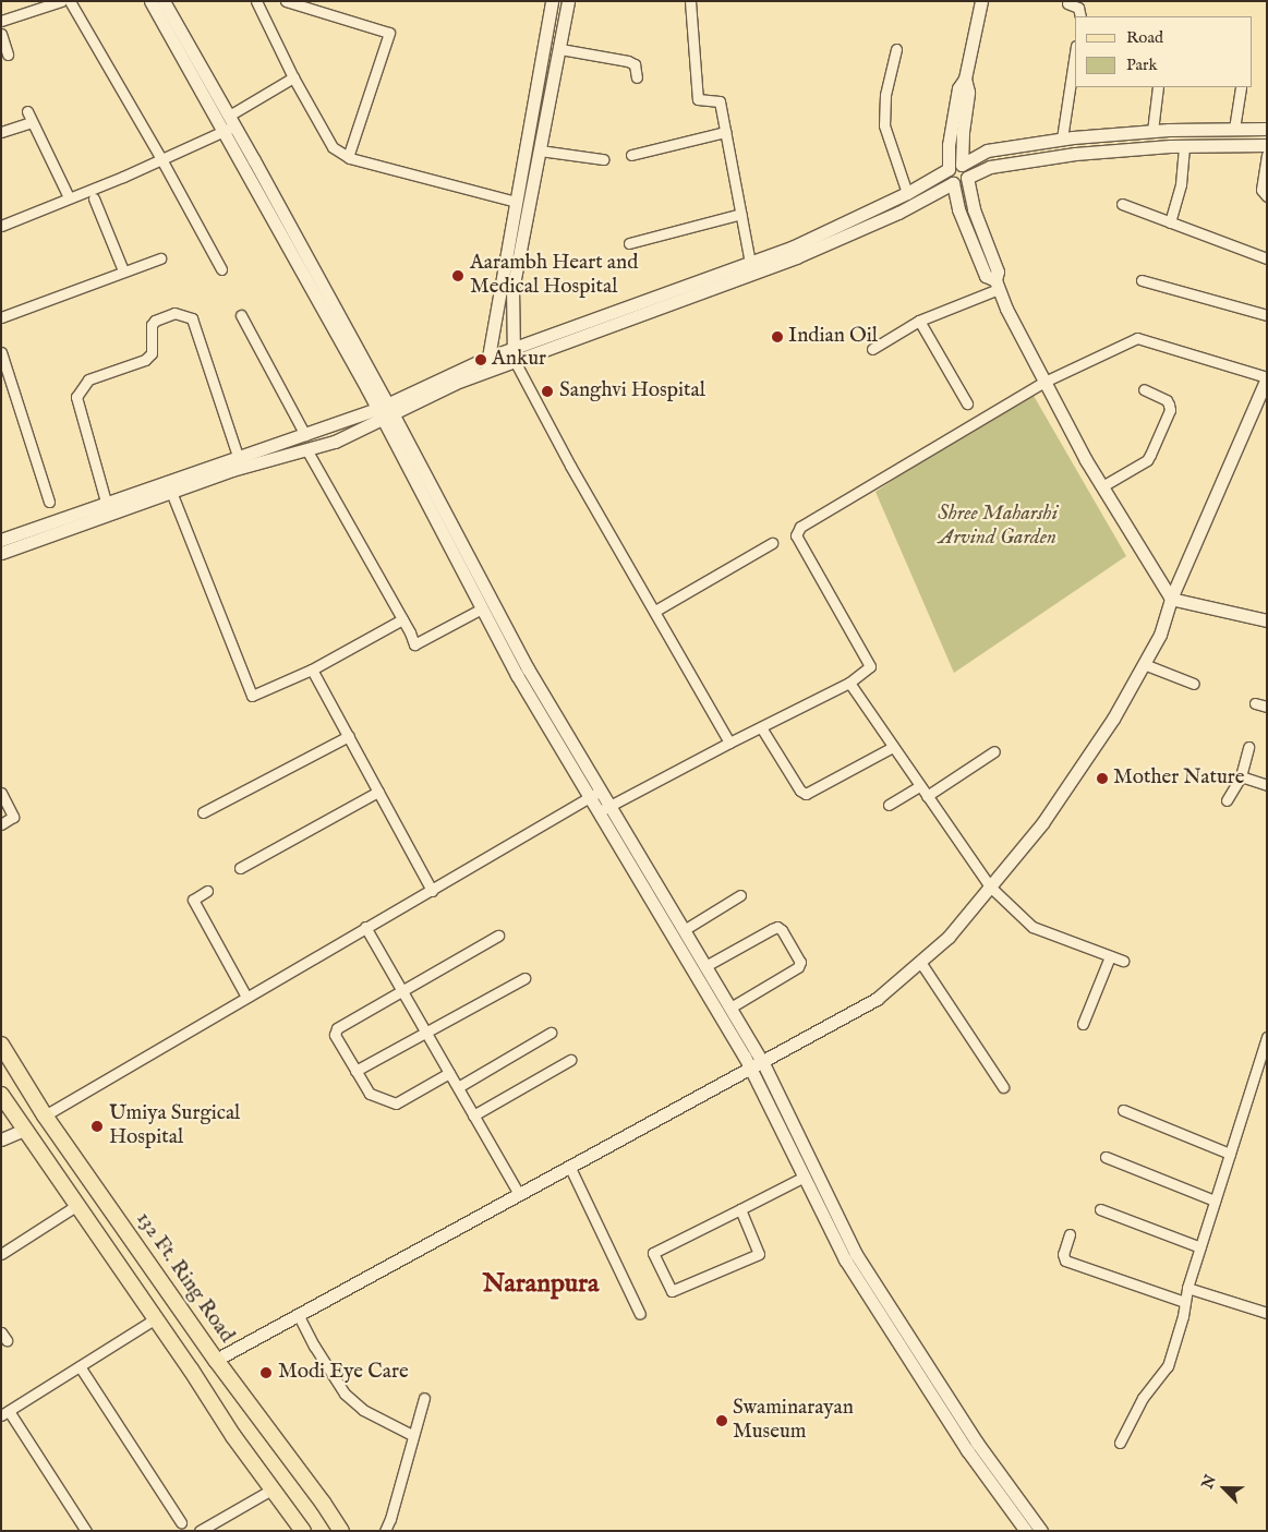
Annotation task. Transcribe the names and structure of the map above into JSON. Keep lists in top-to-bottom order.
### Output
{
  "streets": {
    "main road": ["132 Ft. Ring Road"]
  },
  "districts": ["Naranpura"],
  "parks": ["Shree Maharshi Arvind Garden"],
  "places": [
    "Aarambh Heart and Medical Hospital",
    "Indian Oil",
    "Ankur",
    "Sanghvi Hospital",
    "Mother Nature",
    "Umiya Surgical Hospital",
    "Modi Eye Care",
    "Swaminarayan Museum"
  ],
  "legend": ["Road", "Park"],
  "north": "top left"
}
